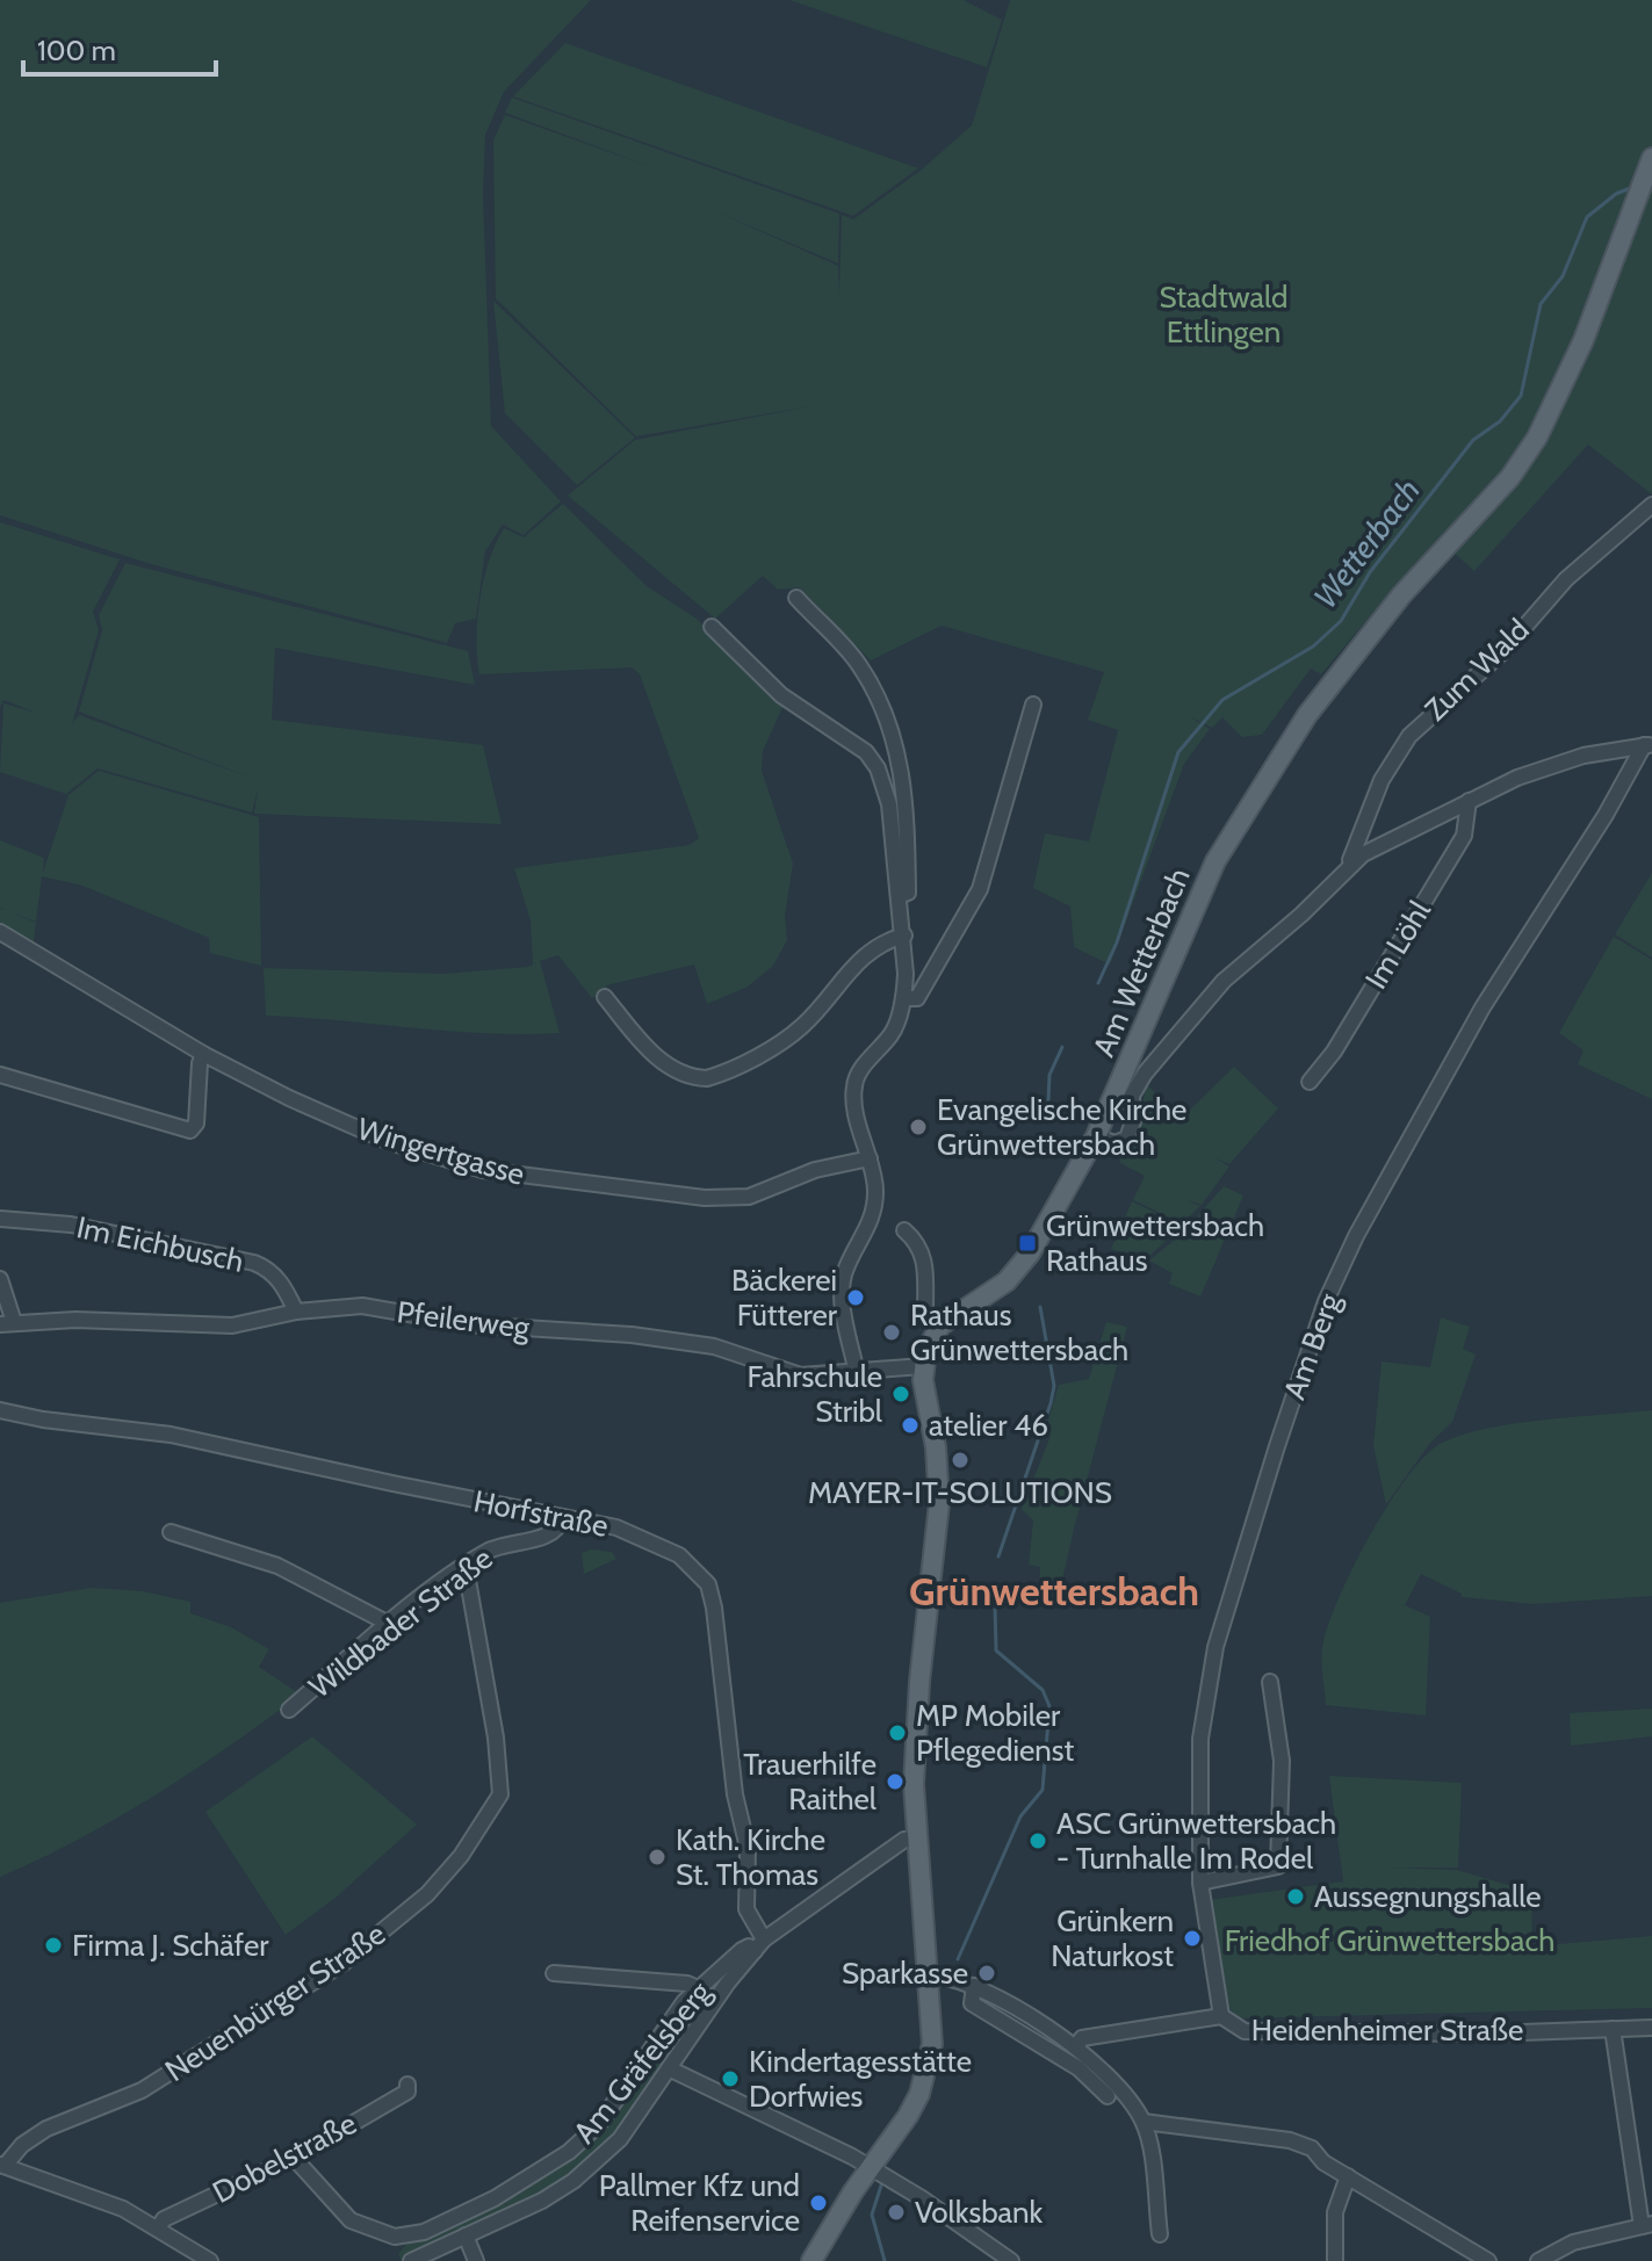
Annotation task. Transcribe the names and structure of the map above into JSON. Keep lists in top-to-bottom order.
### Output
{
  "streets": {
    "main road": ["Am Wetterbach"],
    "street": [
      "Zum Wald",
      "Im Löhl",
      "Wingertgasse",
      "Im Eichbusch",
      "Pfeilerweg",
      "Am Berg",
      "Horfstraße",
      "Wildbader Straße",
      "Neuenbürger Straße",
      "Heidenheimer Straße",
      "Am Gräfelsberg",
      "Dobelstraße"
    ]
  },
  "crossings": [
    ["Im Eichbusch", "Pfeilerweg"],
    ["Am Berg", "Heidenheimer Straße"],
    ["Horfstraße", "Wildbader Straße"],
    ["Horfstraße", "Am Gräfelsberg"],
    ["Wildbader Straße", "Neuenbürger Straße"],
    ["Am Gräfelsberg", "Dobelstraße"]
  ],
  "districts": ["Grünwettersbach"],
  "water": ["Wetterbach"],
  "parks": ["Stadtwald Ettlingen", "Friedhof Grünwettersbach"],
  "places": {
    "other": [
      "Evangelische Kirche Grünwettersbach",
      "Bäckerei Fütterer",
      "Rathaus Grünwettersbach",
      "Fahrschule Stribl",
      "atelier 46",
      "MAYER-IT-SOLUTIONS",
      "MP Mobiler Pflegedienst",
      "Trauerhilfe Raithel",
      "ASC Grünwettersbach - Turnhalle Im Rodel",
      "Kath. Kirche St. Thomas",
      "Aussegnungshalle",
      "Grünkern Naturkost",
      "Firma J. Schäfer",
      "Sparkasse",
      "Kindertagesstätte Dorfwies",
      "Pallmer Kfz und Reifenservice",
      "Volksbank"
    ],
    "transit": ["Grünwettersbach Rathaus"]
  },
  "scale_bar": "100 m"
}
